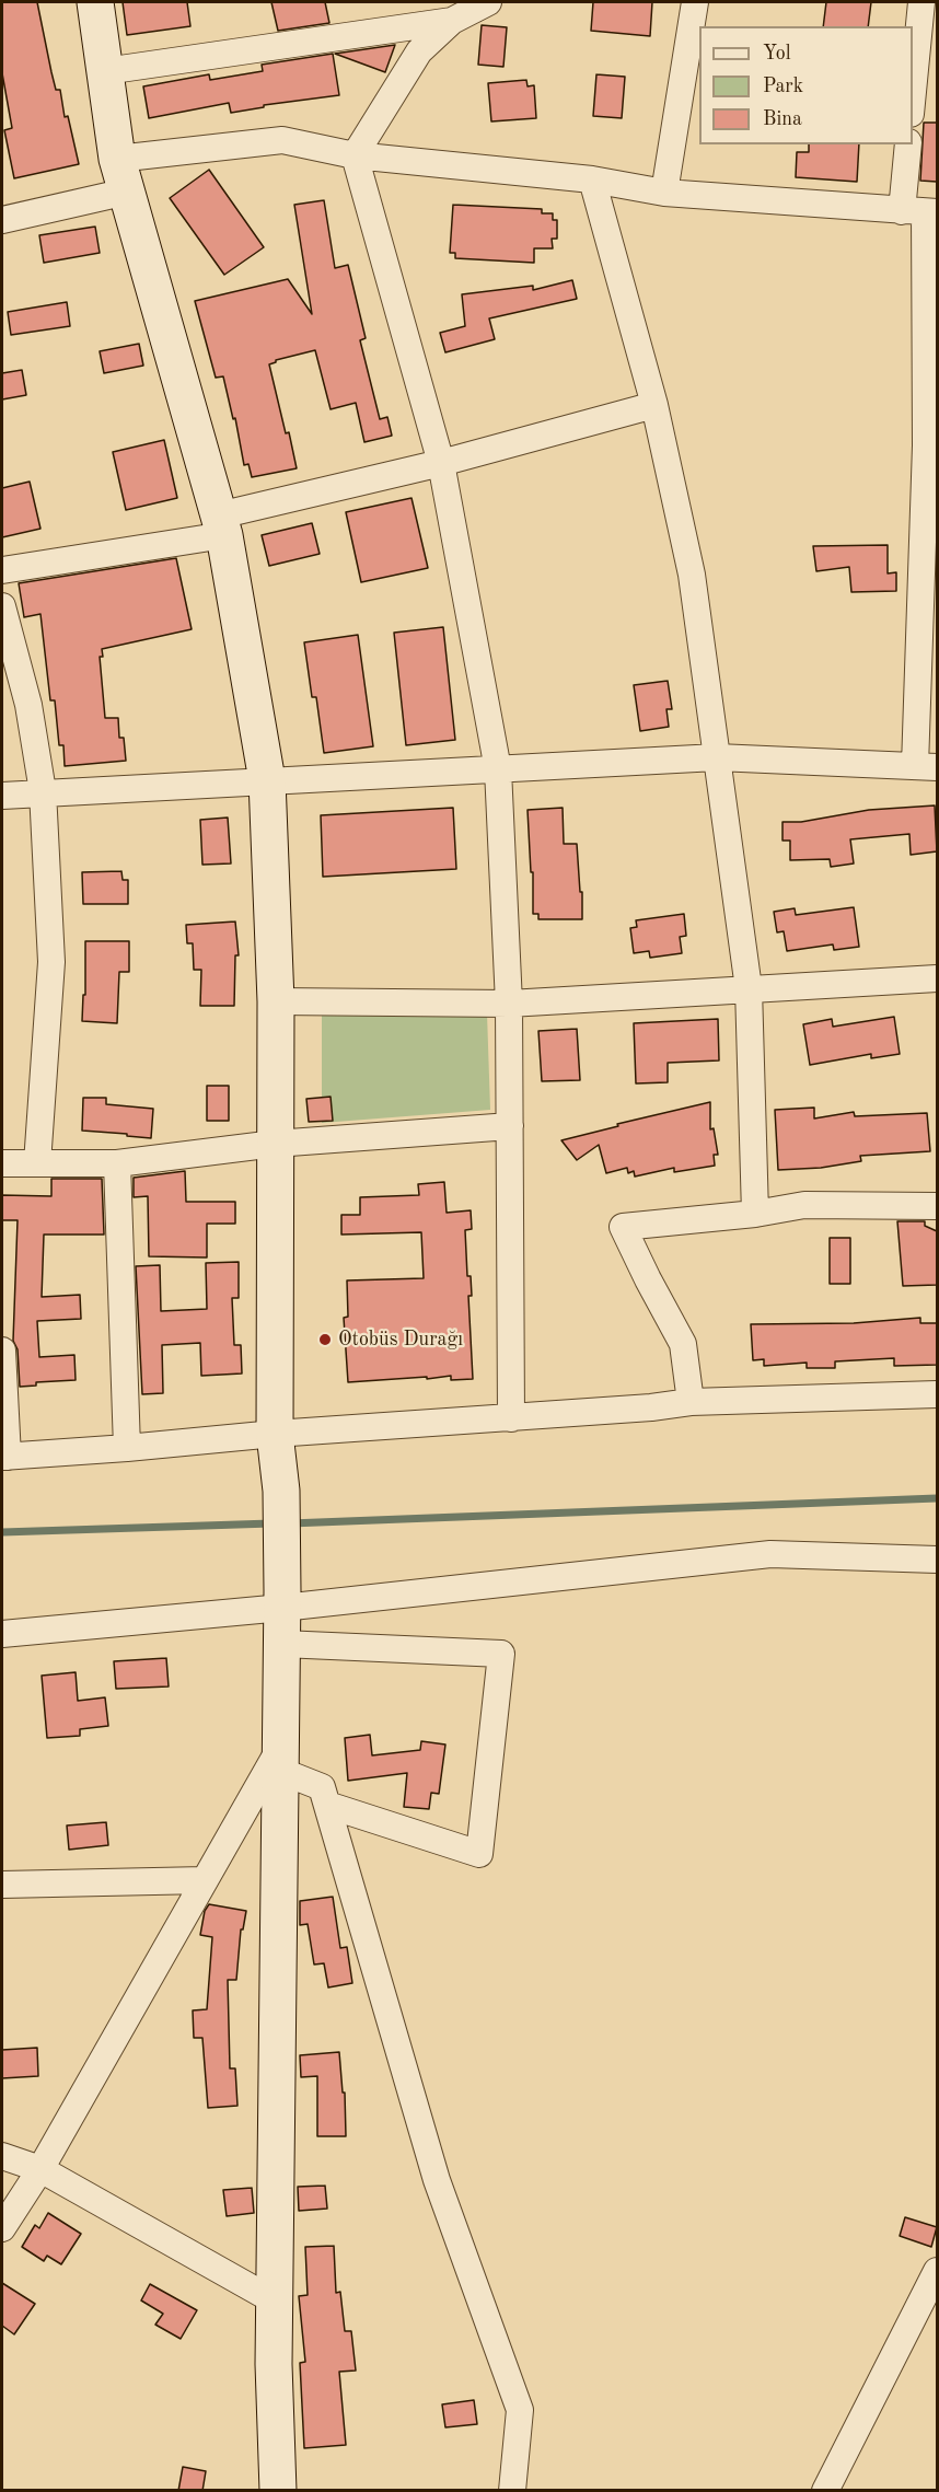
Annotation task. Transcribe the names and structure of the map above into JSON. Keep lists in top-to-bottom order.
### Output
{
  "places": ["Otobüs Durağı"],
  "legend": ["Yol", "Park", "Bina"]
}
